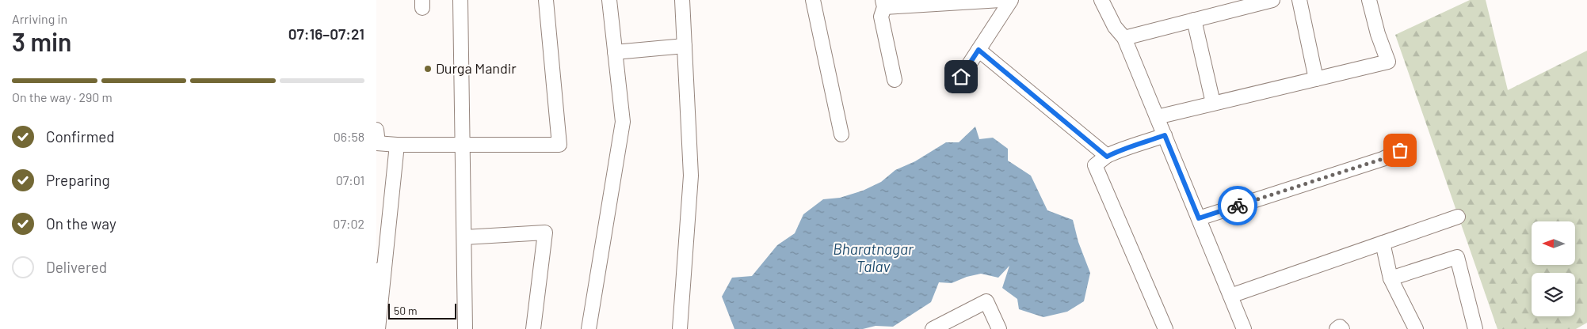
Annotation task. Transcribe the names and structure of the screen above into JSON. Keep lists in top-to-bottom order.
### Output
{
  "water": ["Bharatnagar Talav"],
  "places": ["Durga Mandir"],
  "scale_bar": "50 m",
  "north": "left",
  "page": {
    "heading": ["3 min", "Arriving in", "07:16–07:21"],
    "bar": "On the way · 290 m",
    "list": [
      ["Confirmed", "06:58"],
      ["Preparing", "07:01"],
      ["On the way", "07:02"],
      "Delivered"
    ],
    "scale": "50 m"
  }
}
